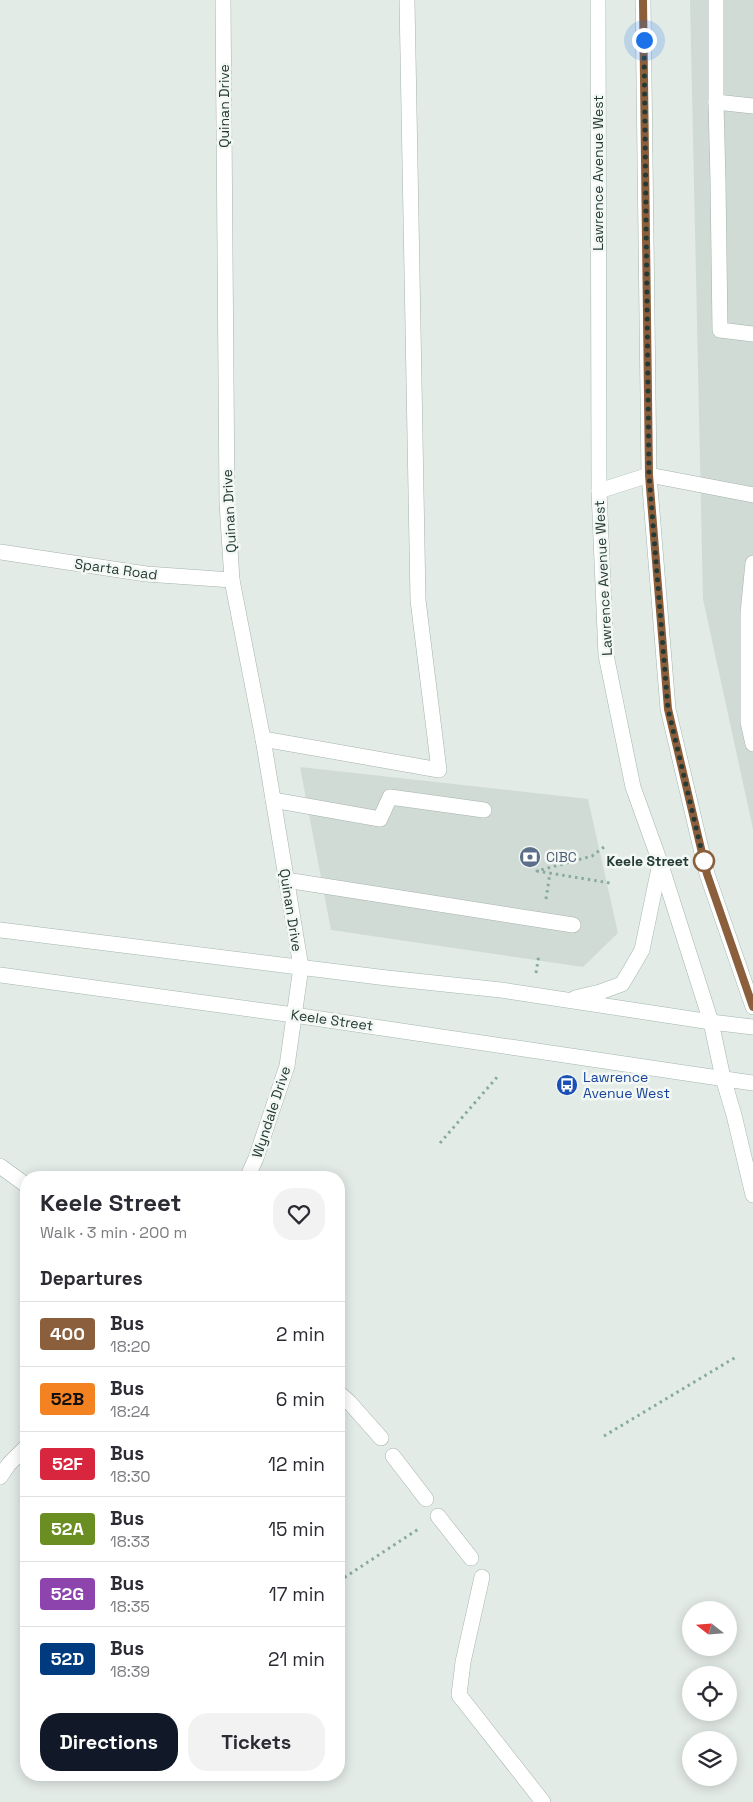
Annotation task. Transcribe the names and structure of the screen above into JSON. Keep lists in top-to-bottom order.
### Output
{
  "streets": {
    "main road": [
      "Quinan Drive",
      "Lawrence Avenue West",
      "Sparta Road",
      "Keele Street",
      "Wyndale Drive"
    ]
  },
  "crossings": [
    ["Quinan Drive", "Sparta Road"],
    ["Quinan Drive", "Keele Street"],
    ["Quinan Drive", "Wyndale Drive"],
    ["Lawrence Avenue West", "Keele Street"],
    ["Keele Street", "Wyndale Drive"]
  ],
  "places": {
    "bank": ["CIBC"],
    "other": ["Keele Street"],
    "bus stop": ["Lawrence Avenue West"]
  },
  "lines": ["bus line 400"],
  "north": "left",
  "page": {
    "heading": [
      ["Keele Street", "Walk · 3 min · 200 m"],
      "Departures"
    ],
    "list": [
      {
        "mark": "400",
        "name": "Bus",
        "note": "18:20",
        "value": "2 min"
      },
      {
        "mark": "52B",
        "name": "Bus",
        "note": "18:24",
        "value": "6 min"
      },
      {
        "mark": "52F",
        "name": "Bus",
        "note": "18:30",
        "value": "12 min"
      },
      {
        "mark": "52A",
        "name": "Bus",
        "note": "18:33",
        "value": "15 min"
      },
      {
        "mark": "52G",
        "name": "Bus",
        "note": "18:35",
        "value": "17 min"
      },
      {
        "mark": "52D",
        "name": "Bus",
        "note": "18:39",
        "value": "21 min"
      }
    ],
    "buttons": ["Directions", "Tickets"]
  }
}
